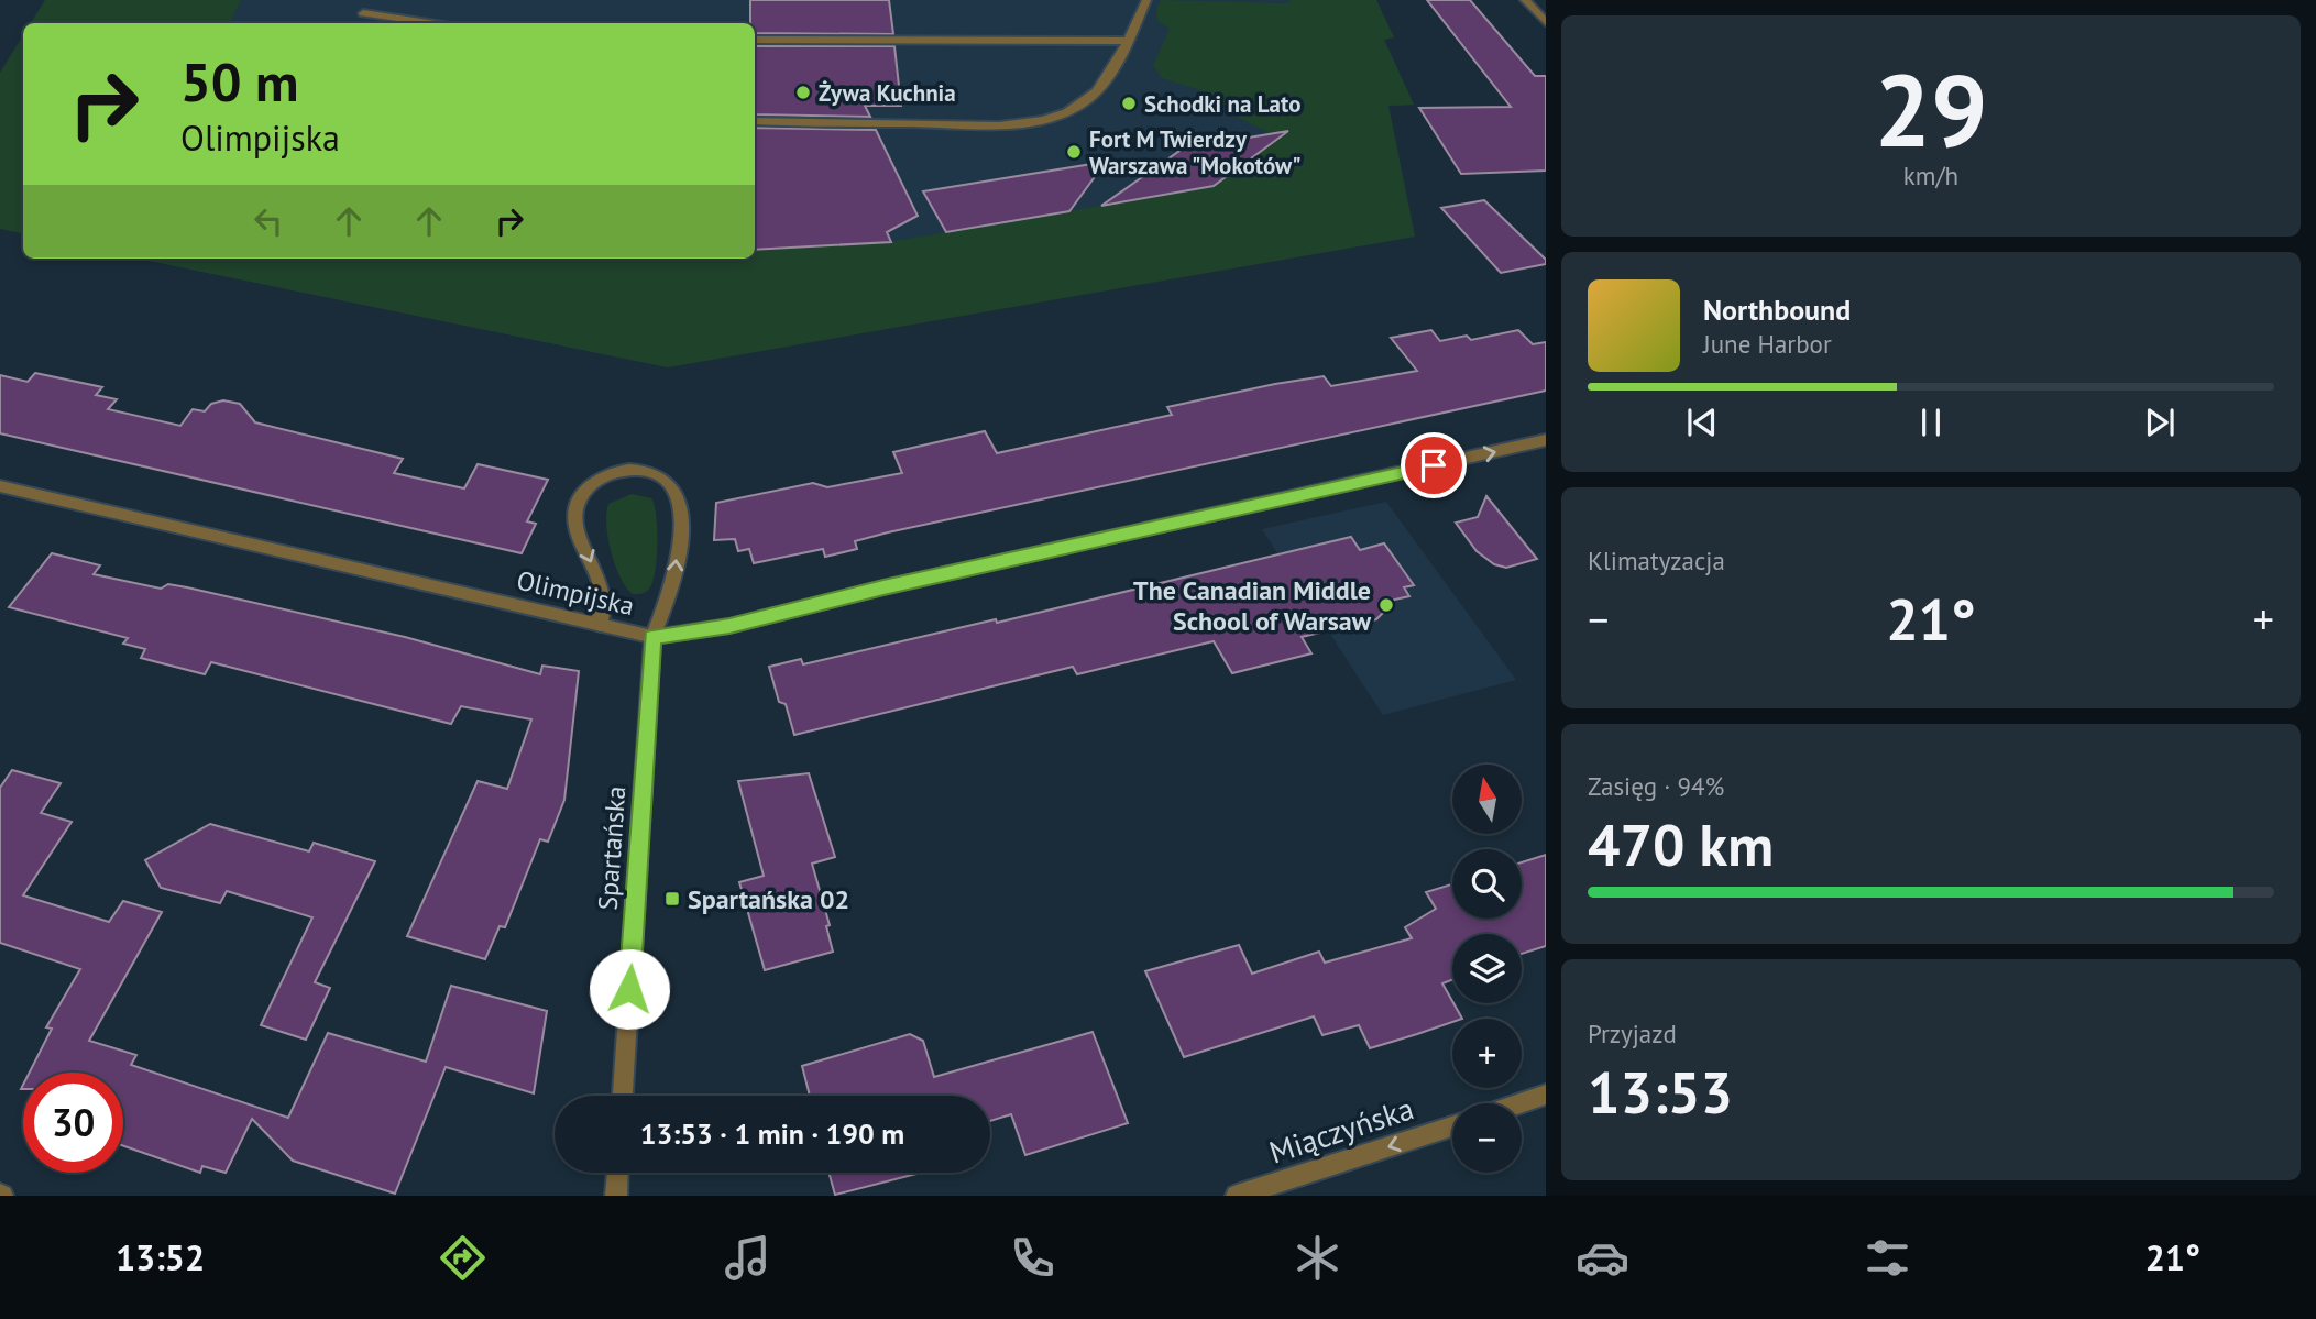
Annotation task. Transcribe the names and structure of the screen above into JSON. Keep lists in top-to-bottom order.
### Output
{
  "streets": {
    "street": ["Olimpijska", "Spartańska", "Miączyńska"]
  },
  "crossings": [
    ["Olimpijska", "Spartańska"]
  ],
  "one_way": ["Olimpijska", "Miączyńska"],
  "places": {
    "other": [
      "Żywa Kuchnia",
      "Schodki na Lato",
      "Fort M Twierdzy Warszawa \"Mokotów\"",
      "The Canadian Middle School of Warsaw"
    ],
    "transit": ["Spartańska 02"]
  },
  "north": "top",
  "page": {
    "tile": [
      ["29", "km/h"],
      "Klimatyzacja",
      ["Zasięg · 94%", "470 km"],
      ["Przyjazd", "13:53"]
    ],
    "turn": ["50 m", "Olimpijska"],
    "song": ["Northbound", "June Harbor"],
    "heat": ["−", "21°", "+"],
    "map_buttons": ["+", "−"],
    "limit": "30",
    "trip": "13:53 · 1 min · 190 m",
    "tabs": ["13:52", "21°"]
  }
}
